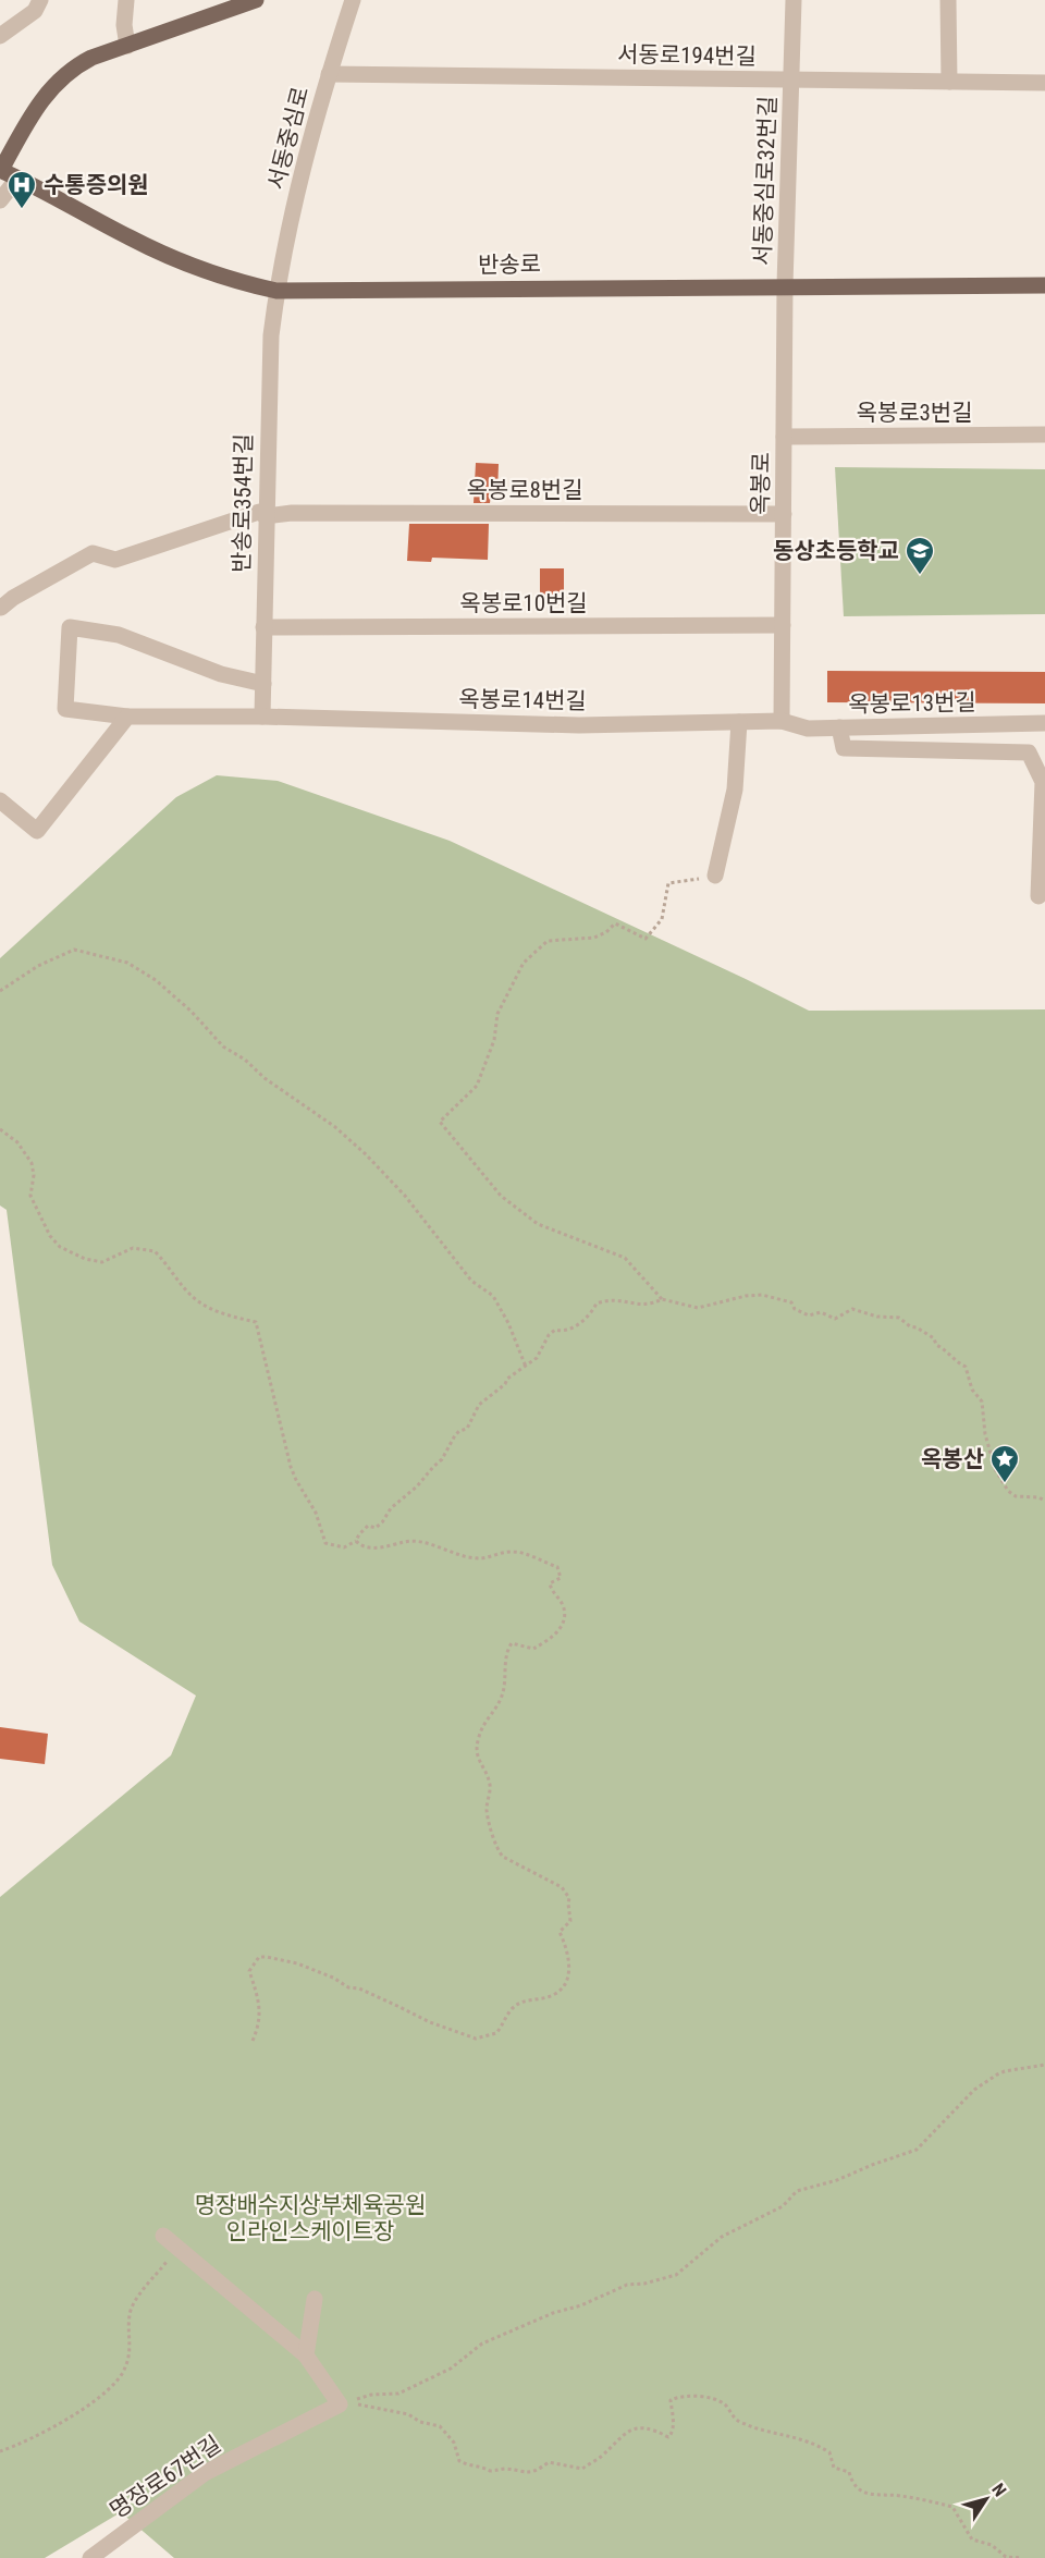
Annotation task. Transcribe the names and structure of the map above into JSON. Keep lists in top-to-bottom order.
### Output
{
  "streets": {
    "main road": ["반송로"],
    "street": [
      "서동로194번길",
      "서동중심로",
      "서동중심로32번길",
      "옥봉로3번길",
      "옥봉로",
      "옥봉로8번길",
      "반송로354번길",
      "옥봉로10번길",
      "옥봉로14번길",
      "옥봉로13번길",
      "명장로67번길"
    ]
  },
  "crossings": [
    ["서동로194번길", "서동중심로"],
    ["서동로194번길", "서동중심로32번길"],
    ["서동중심로", "반송로"],
    ["서동중심로", "반송로354번길"],
    ["서동중심로32번길", "반송로"],
    ["서동중심로32번길", "옥봉로"],
    ["반송로", "옥봉로"],
    ["반송로", "반송로354번길"],
    ["옥봉로3번길", "옥봉로"],
    ["옥봉로", "옥봉로8번길"],
    ["옥봉로", "옥봉로10번길"],
    ["옥봉로", "옥봉로14번길"],
    ["옥봉로", "옥봉로13번길"],
    ["옥봉로8번길", "반송로354번길"],
    ["반송로354번길", "옥봉로10번길"],
    ["반송로354번길", "옥봉로14번길"],
    ["옥봉로14번길", "옥봉로13번길"]
  ],
  "parks": ["명장배수지상부체육공원 인라인스케이트장"],
  "places": {
    "hospital": ["수통증의원"],
    "school or university": ["동상초등학교"],
    "place": ["옥봉산"]
  },
  "north": "top right"
}
